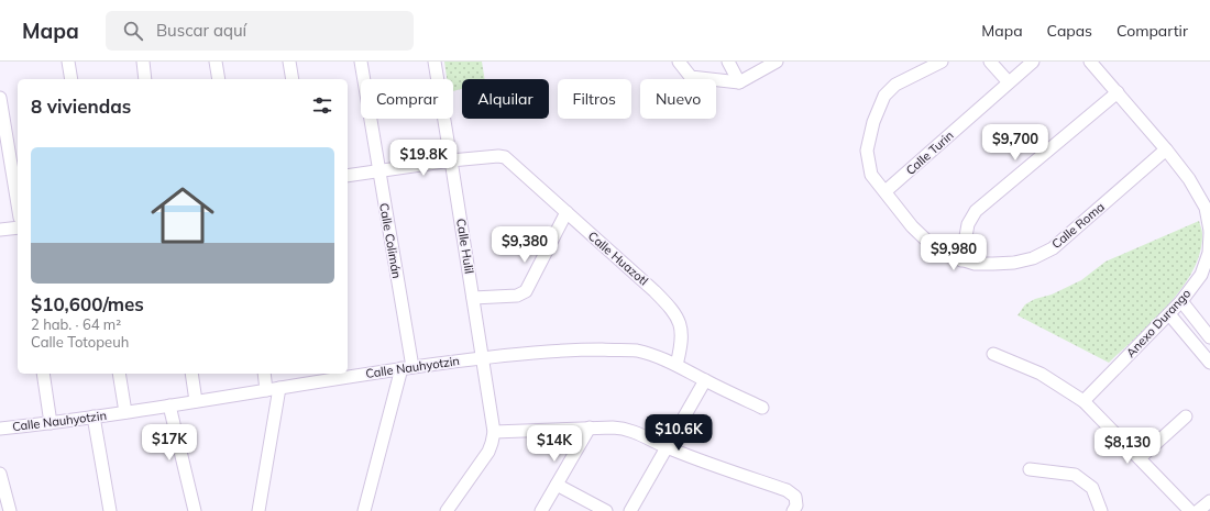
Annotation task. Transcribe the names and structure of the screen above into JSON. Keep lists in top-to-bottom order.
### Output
{
  "streets": {
    "street": [
      "Calle Turin",
      "Calle Roma",
      "Calle Colimán",
      "Calle Hulil",
      "Calle Huazotl",
      "Anexo Durango",
      "Calle Nauhyotzin"
    ]
  },
  "crossings": [
    ["Calle Turin", "Calle Roma"],
    ["Calle Roma", "Anexo Durango"],
    ["Calle Colimán", "Calle Nauhyotzin"],
    ["Calle Hulil", "Calle Huazotl"],
    ["Calle Hulil", "Calle Nauhyotzin"],
    ["Calle Huazotl", "Calle Nauhyotzin"]
  ],
  "page": {
    "header": "Mapa",
    "search": "Buscar aquí",
    "nav": ["Mapa", "Capas", "Compartir"],
    "chip": [
      "Comprar",
      "Alquilar",
      "Filtros",
      "Nuevo"
    ],
    "heading": "8 viviendas",
    "price": [
      "$9,700",
      "$19.8K",
      "$9,380",
      "$9,980",
      "$10.6K",
      "$17K",
      "$14K",
      "$8,130"
    ],
    "list": [
      {
        "name": "$10,600/mes",
        "note": "2 hab. · 64 m² · Calle Totopeuh"
      }
    ]
  }
}
